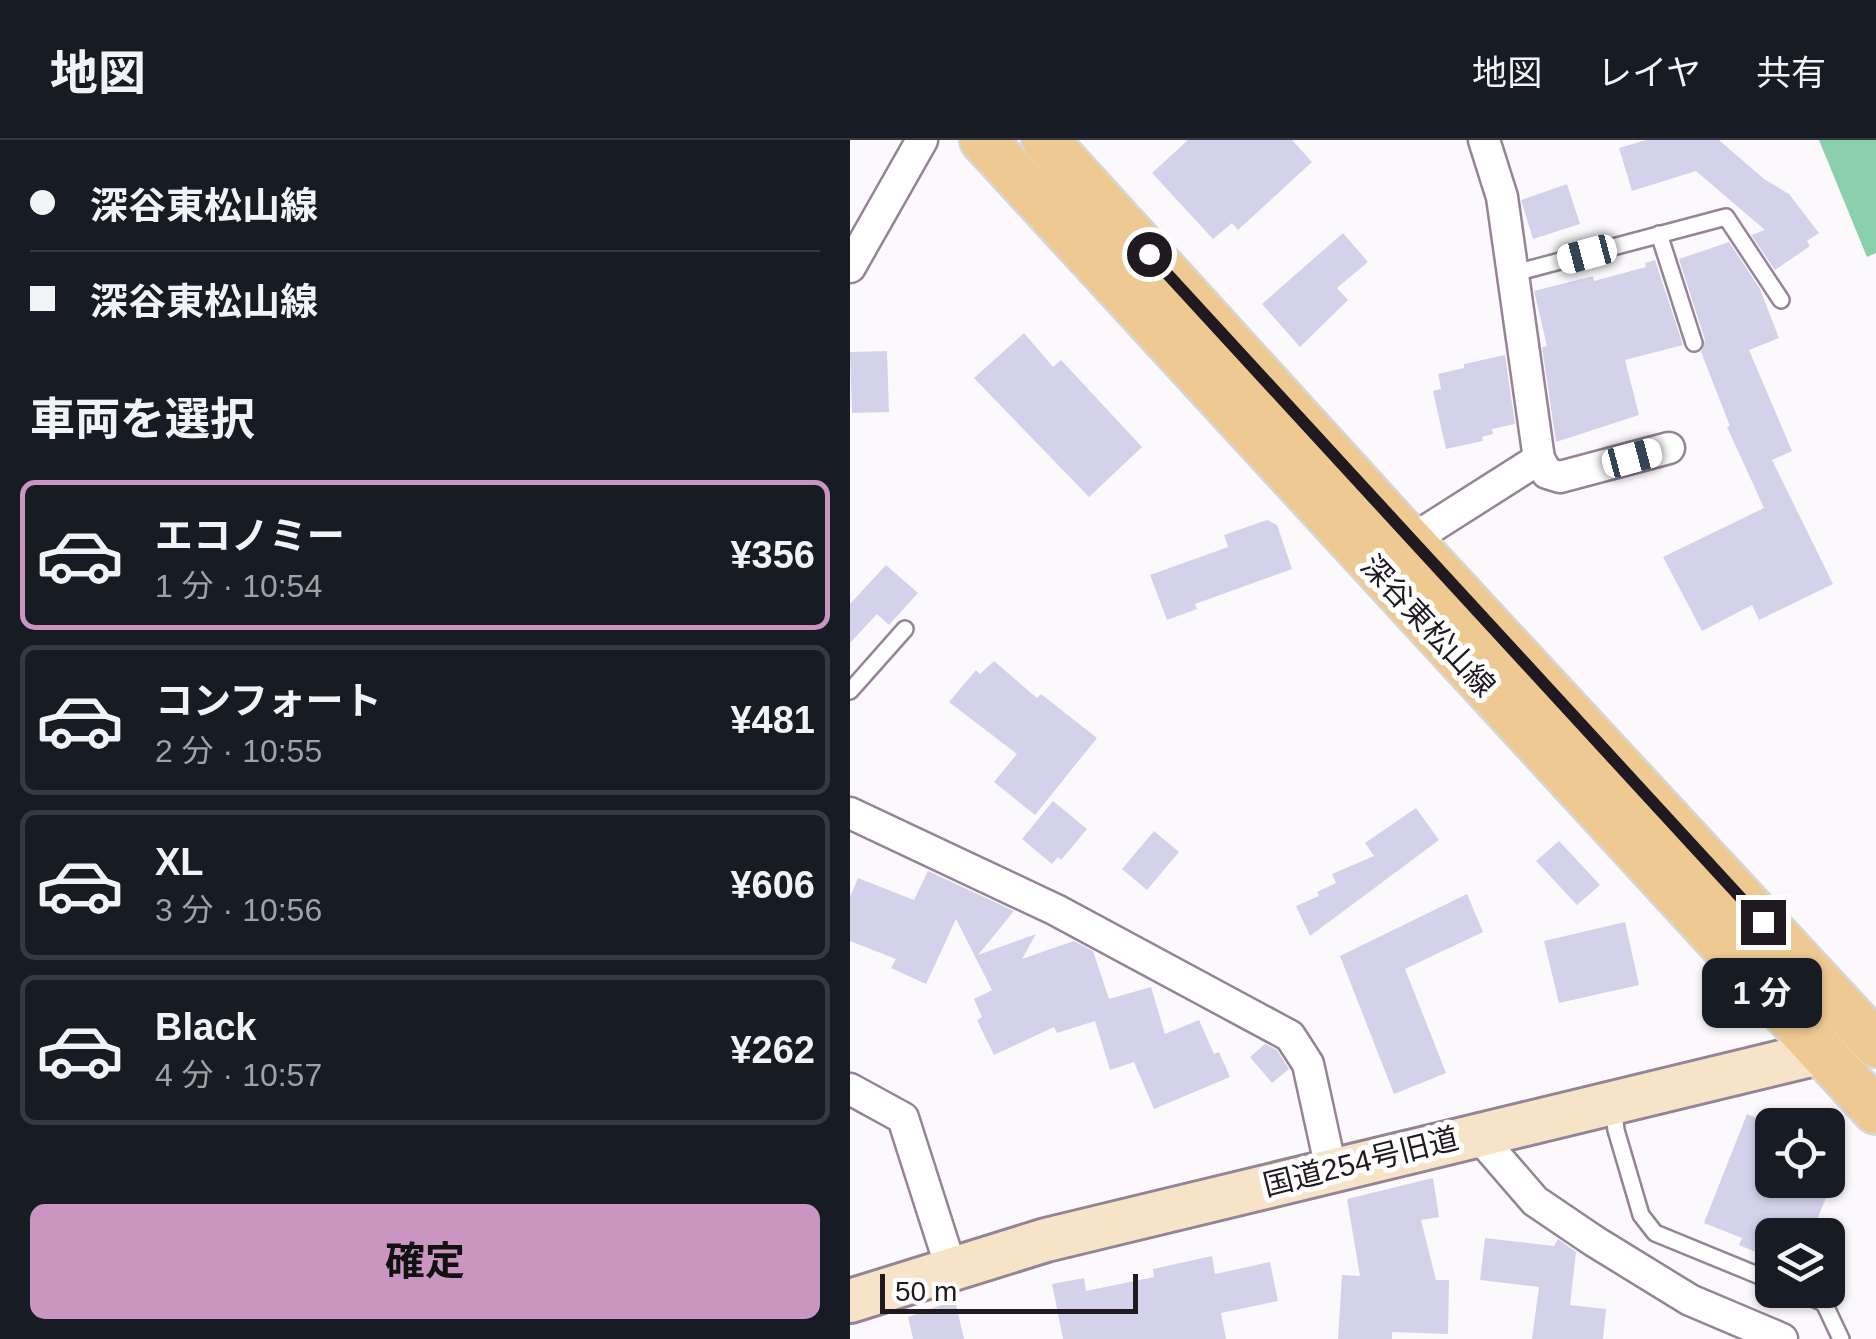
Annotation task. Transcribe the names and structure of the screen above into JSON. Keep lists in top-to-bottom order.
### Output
{
  "streets": {
    "main road": ["深谷東松山線"],
    "street": ["国道254号旧道"]
  },
  "crossings": [
    ["深谷東松山線", "国道254号旧道"]
  ],
  "scale_bar": "50 m",
  "page": {
    "header": "地図",
    "nav": ["地図", "レイヤ", "共有"],
    "banner": ["深谷東松山線", "深谷東松山線"],
    "heading": "車両を選択",
    "list": [
      {
        "name": "エコノミー",
        "note": "1 分 · 10:54",
        "value": "¥356"
      },
      {
        "name": "コンフォート",
        "note": "2 分 · 10:55",
        "value": "¥481"
      },
      {
        "name": "XL",
        "note": "3 分 · 10:56",
        "value": "¥606"
      },
      {
        "name": "Black",
        "note": "4 分 · 10:57",
        "value": "¥262"
      }
    ],
    "bubble": "1 分",
    "buttons": "確定",
    "scale": "50 m"
  }
}
